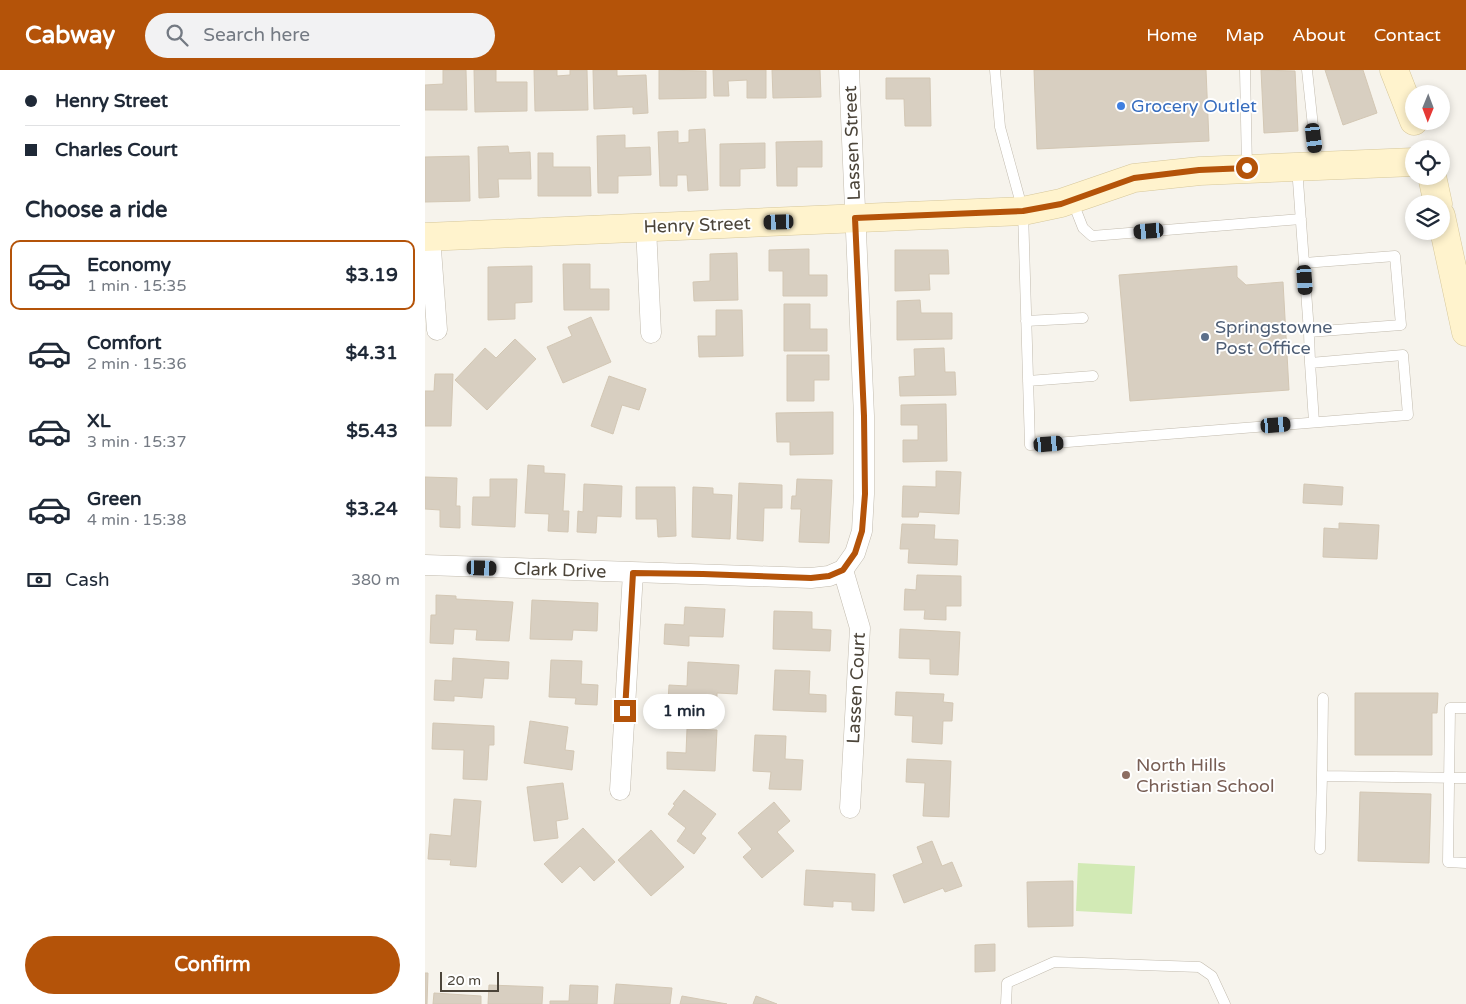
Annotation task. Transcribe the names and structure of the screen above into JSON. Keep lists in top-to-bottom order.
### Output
{
  "streets": {
    "street": [
      "Lassen Street",
      "Henry Street",
      "Clark Drive",
      "Lassen Court"
    ]
  },
  "crossings": [
    ["Lassen Street", "Henry Street"],
    ["Lassen Street", "Clark Drive"],
    ["Lassen Street", "Lassen Court"],
    ["Clark Drive", "Lassen Court"]
  ],
  "places": ["Grocery Outlet", "Springstowne Post Office", "North Hills Christian School"],
  "scale_bar": "20 m",
  "north": "bottom",
  "page": {
    "header": "Cabway",
    "search": "Search here",
    "nav": [
      "Home",
      "Map",
      "About",
      "Contact"
    ],
    "banner": ["Henry Street", "Charles Court"],
    "heading": "Choose a ride",
    "list": [
      {
        "name": "Economy",
        "note": "1 min · 15:35",
        "value": "$3.19"
      },
      {
        "name": "Comfort",
        "note": "2 min · 15:36",
        "value": "$4.31"
      },
      {
        "name": "XL",
        "note": "3 min · 15:37",
        "value": "$5.43"
      },
      {
        "name": "Green",
        "note": "4 min · 15:38",
        "value": "$3.24"
      }
    ],
    "pay": ["Cash", "380 m"],
    "bubble": "1 min",
    "buttons": "Confirm",
    "scale": "20 m"
  }
}
